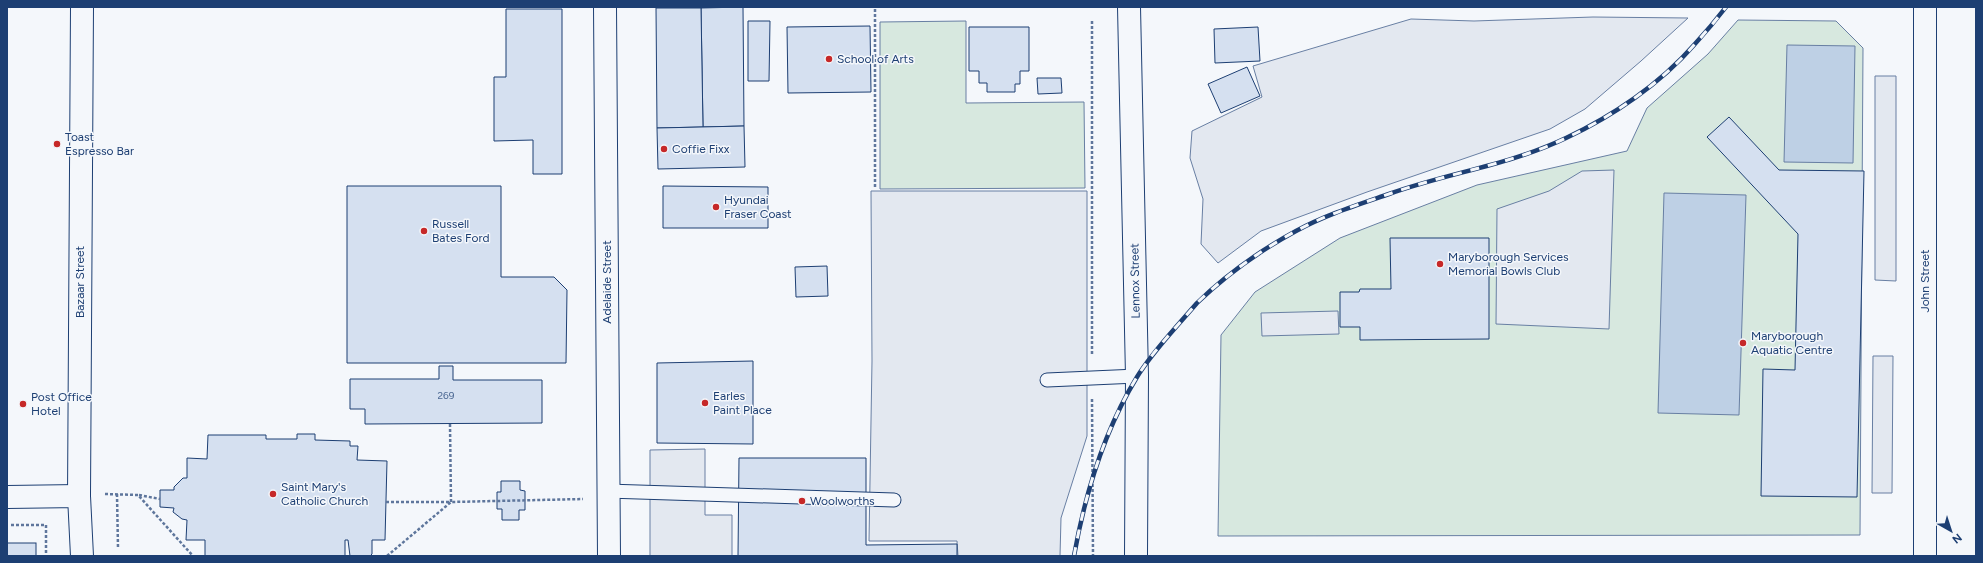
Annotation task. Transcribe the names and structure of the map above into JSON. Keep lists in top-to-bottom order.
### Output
{
  "streets": {
    "street": [
      "Lennox Street",
      "John Street",
      "Bazaar Street",
      "Adelaide Street"
    ]
  },
  "places": [
    "School of Arts",
    "Toast Espresso Bar",
    "Coffie Fixx",
    "Hyundai Fraser Coast",
    "Russell Bates Ford",
    "Maryborough Services Memorial Bowls Club",
    "Maryborough Aquatic Centre",
    "Earles Paint Place",
    "Post Office Hotel",
    "Saint Mary's Catholic Church",
    "Woolworths"
  ],
  "house_numbers": ["269"],
  "north": "bottom right"
}
